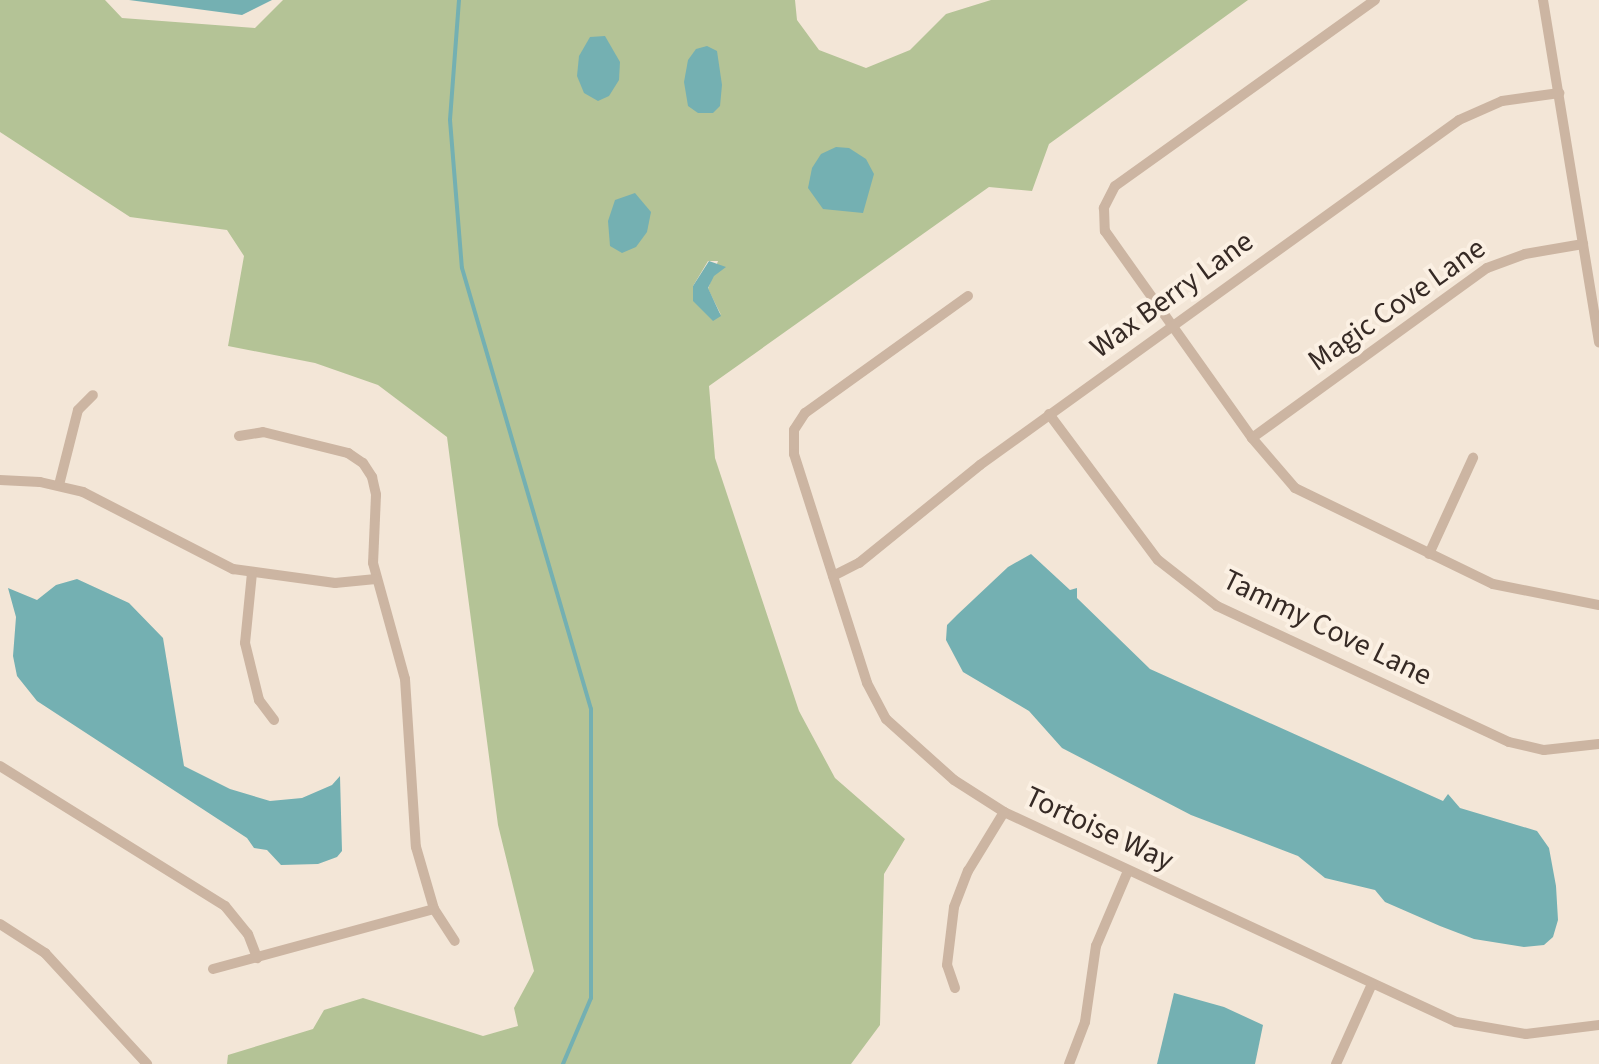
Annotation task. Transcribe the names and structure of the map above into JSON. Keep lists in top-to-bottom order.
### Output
{
  "streets": {
    "street": [
      "Wax Berry Lane",
      "Magic Cove Lane",
      "Tammy Cove Lane",
      "Tortoise Way"
    ]
  },
  "crossings": [
    ["Wax Berry Lane", "Tammy Cove Lane"],
    ["Wax Berry Lane", "Tortoise Way"]
  ]
}
